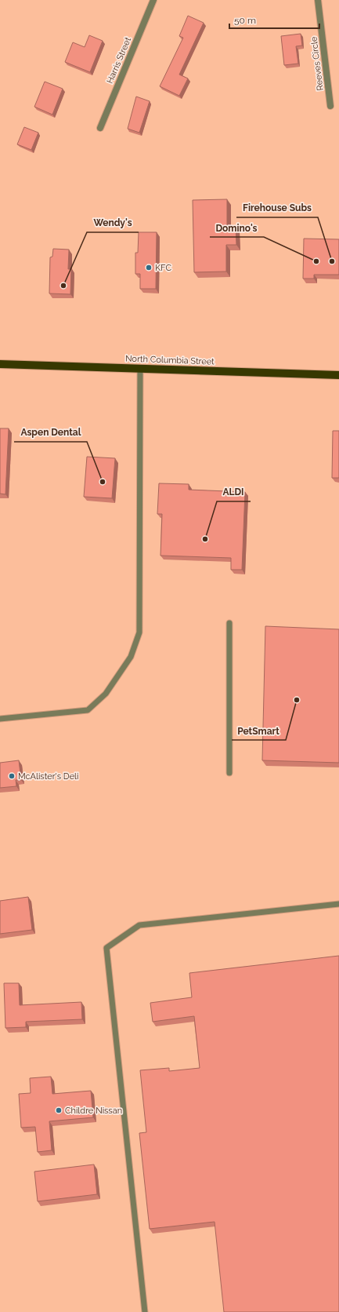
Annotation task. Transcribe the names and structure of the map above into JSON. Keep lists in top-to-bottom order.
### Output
{
  "streets": {
    "main road": ["North Columbia Street"],
    "street": ["Harris Street", "Reeves Circle"]
  },
  "places": [
    "Domino's",
    "Firehouse Subs",
    "KFC",
    "Wendy's",
    "Aspen Dental",
    "ALDI",
    "PetSmart",
    "McAlister's Deli",
    "Childre Nissan"
  ],
  "scale_bar": "50 m"
}
